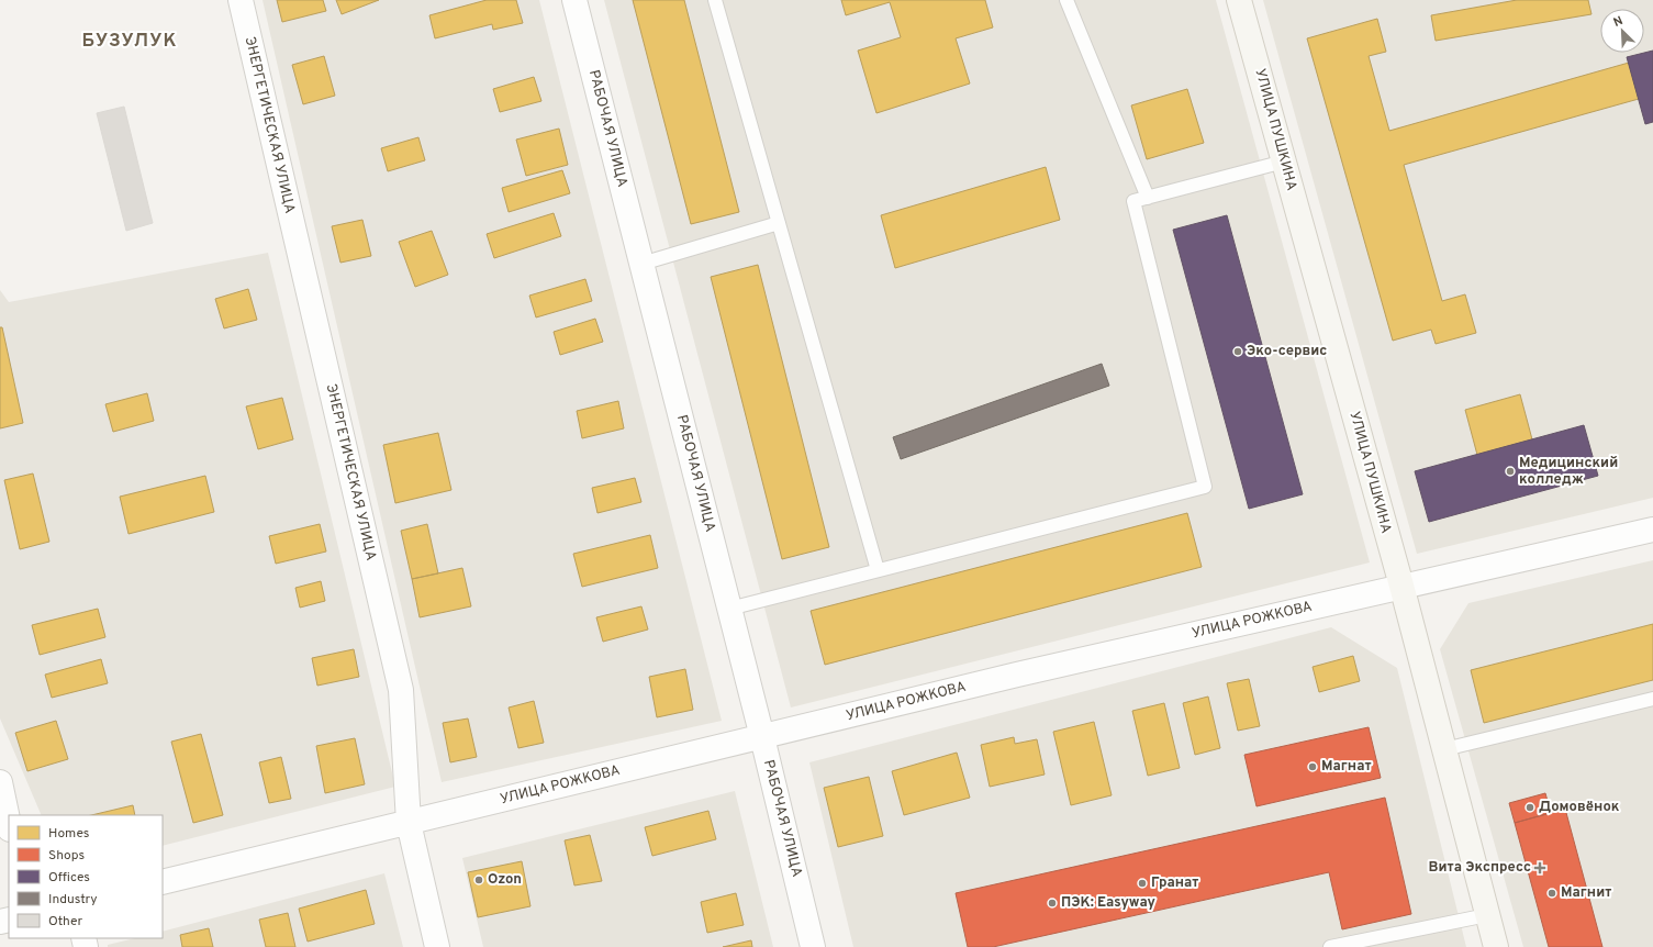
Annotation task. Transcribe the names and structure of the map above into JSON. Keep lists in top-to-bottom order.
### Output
{
  "streets": {
    "main road": ["УЛИЦА ПУШКИНА"],
    "street": ["ЭНЕРГЕТИЧЕСКАЯ УЛИЦА", "РАБОЧАЯ УЛИЦА", "УЛИЦА РОЖКОВА"]
  },
  "crossings": [
    ["ЭНЕРГЕТИЧЕСКАЯ УЛИЦА", "УЛИЦА РОЖКОВА"],
    ["РАБОЧАЯ УЛИЦА", "УЛИЦА РОЖКОВА"],
    ["УЛИЦА ПУШКИНА", "УЛИЦА РОЖКОВА"]
  ],
  "districts": ["БУЗУЛУК"],
  "places": {
    "other": [
      "Эко-сервис",
      "Медицинский колледж",
      "Магнат",
      "Домовёнок",
      "Ozon",
      "Гранат",
      "Магнит",
      "ПЭК: Easyway"
    ],
    "health": ["Вита Экспресс"]
  },
  "legend": [
    "Homes",
    "Shops",
    "Offices",
    "Industry",
    "Other"
  ],
  "north": "top left"
}
